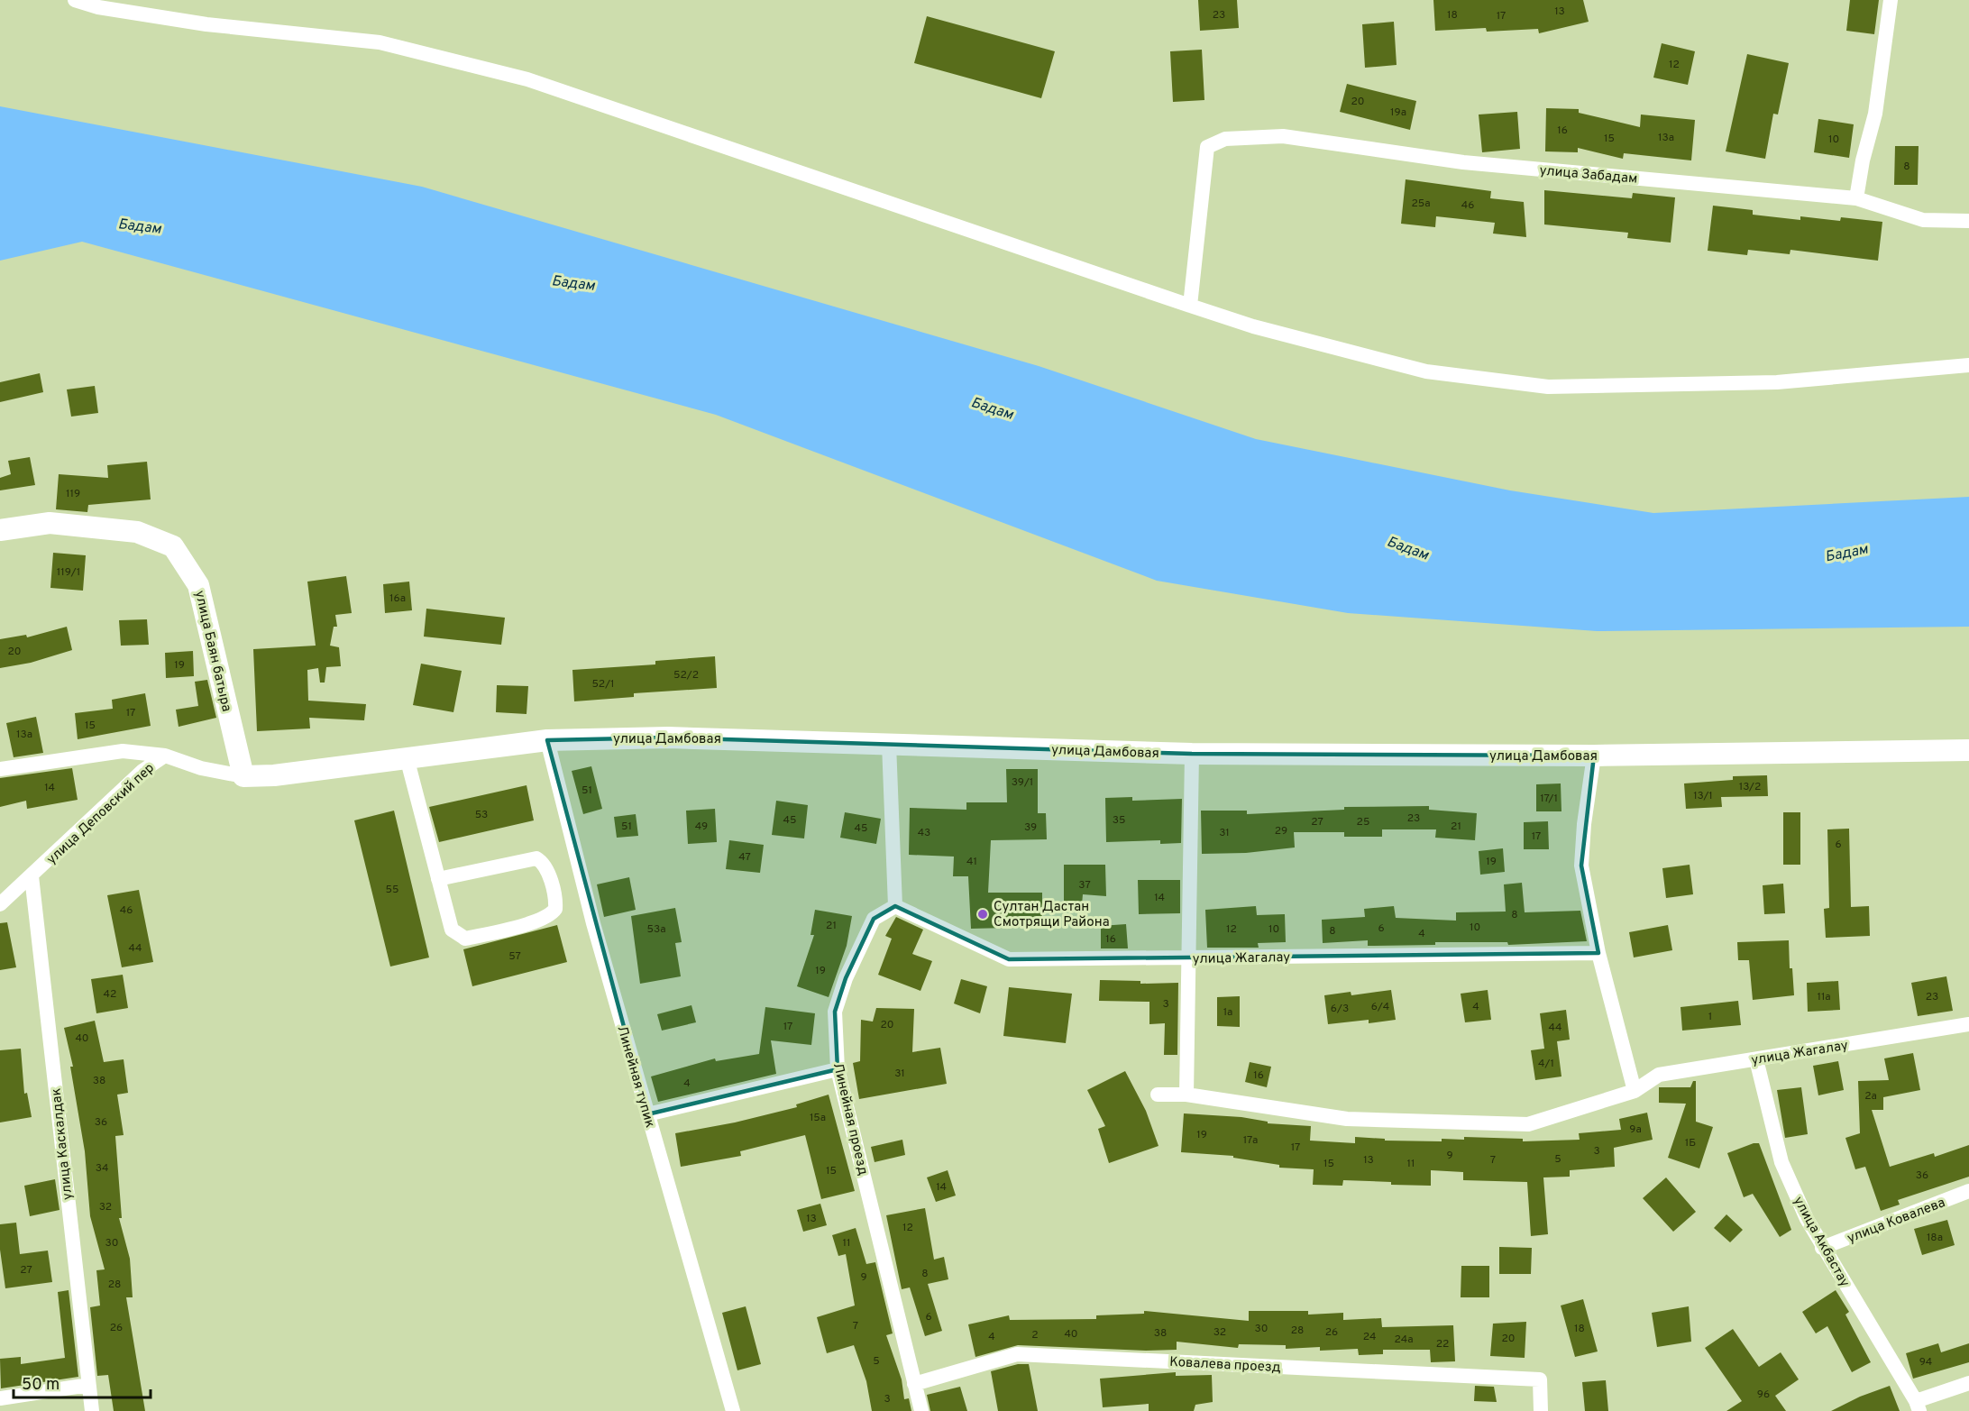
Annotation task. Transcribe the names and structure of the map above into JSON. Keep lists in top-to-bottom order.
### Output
{
  "streets": {
    "street": [
      "улица Забадам",
      "улица Баян батыра",
      "улица Дамбовая",
      "улица Деповский пер",
      "улица Жагалау",
      "Линейная тупик",
      "Линейная проезд",
      "улица Каскалдак",
      "улица Ковалева",
      "улица Акбастау",
      "Ковалева проезд"
    ]
  },
  "crossings": [
    ["улица Баян батыра", "улица Дамбовая"],
    ["улица Баян батыра", "улица Деповский пер"],
    ["улица Дамбовая", "улица Деповский пер"],
    ["улица Дамбовая", "Линейная тупик"],
    ["улица Деповский пер", "улица Каскалдак"],
    ["улица Жагалау", "Линейная проезд"],
    ["улица Жагалау", "улица Акбастау"],
    ["Линейная проезд", "Ковалева проезд"],
    ["улица Ковалева", "улица Акбастау"]
  ],
  "water": ["Бадам"],
  "places": ["Султан Дастан Смотрящи Района"],
  "house_numbers": [
    "13",
    "23",
    "18",
    "17",
    "12",
    "20",
    "19а",
    "16",
    "13а",
    "15",
    "10",
    "8",
    "25а",
    "46",
    "119",
    "119/1",
    "16а",
    "20",
    "19",
    "52/2",
    "52/1",
    "17",
    "15",
    "13а",
    "39/1",
    "13/2",
    "14",
    "51",
    "13/1",
    "17/1",
    "53",
    "23",
    "45",
    "35",
    "27",
    "25",
    "51",
    "49",
    "21",
    "39",
    "45",
    "29",
    "43",
    "31",
    "17",
    "6",
    "47",
    "41",
    "19",
    "37",
    "55",
    "14",
    "46",
    "8",
    "21",
    "10",
    "6",
    "53а",
    "12",
    "10",
    "8",
    "4",
    "16",
    "44",
    "57",
    "19",
    "42",
    "11а",
    "23",
    "3",
    "6/4",
    "4",
    "6/3",
    "1а",
    "1",
    "20",
    "17",
    "44",
    "40",
    "4/1",
    "31",
    "16",
    "38",
    "4",
    "2а",
    "15а",
    "36",
    "9а",
    "19",
    "17а",
    "1Б",
    "17",
    "3",
    "9",
    "5",
    "13",
    "7",
    "15",
    "11",
    "34",
    "15",
    "36",
    "14",
    "32",
    "13",
    "12",
    "18а",
    "30",
    "11",
    "27",
    "8",
    "9",
    "28",
    "6",
    "7",
    "26",
    "30",
    "18",
    "28",
    "32",
    "26",
    "38",
    "40",
    "2",
    "4",
    "24",
    "20",
    "24а",
    "22",
    "5",
    "94",
    "96",
    "3"
  ],
  "scale_bar": "50 m"
}
